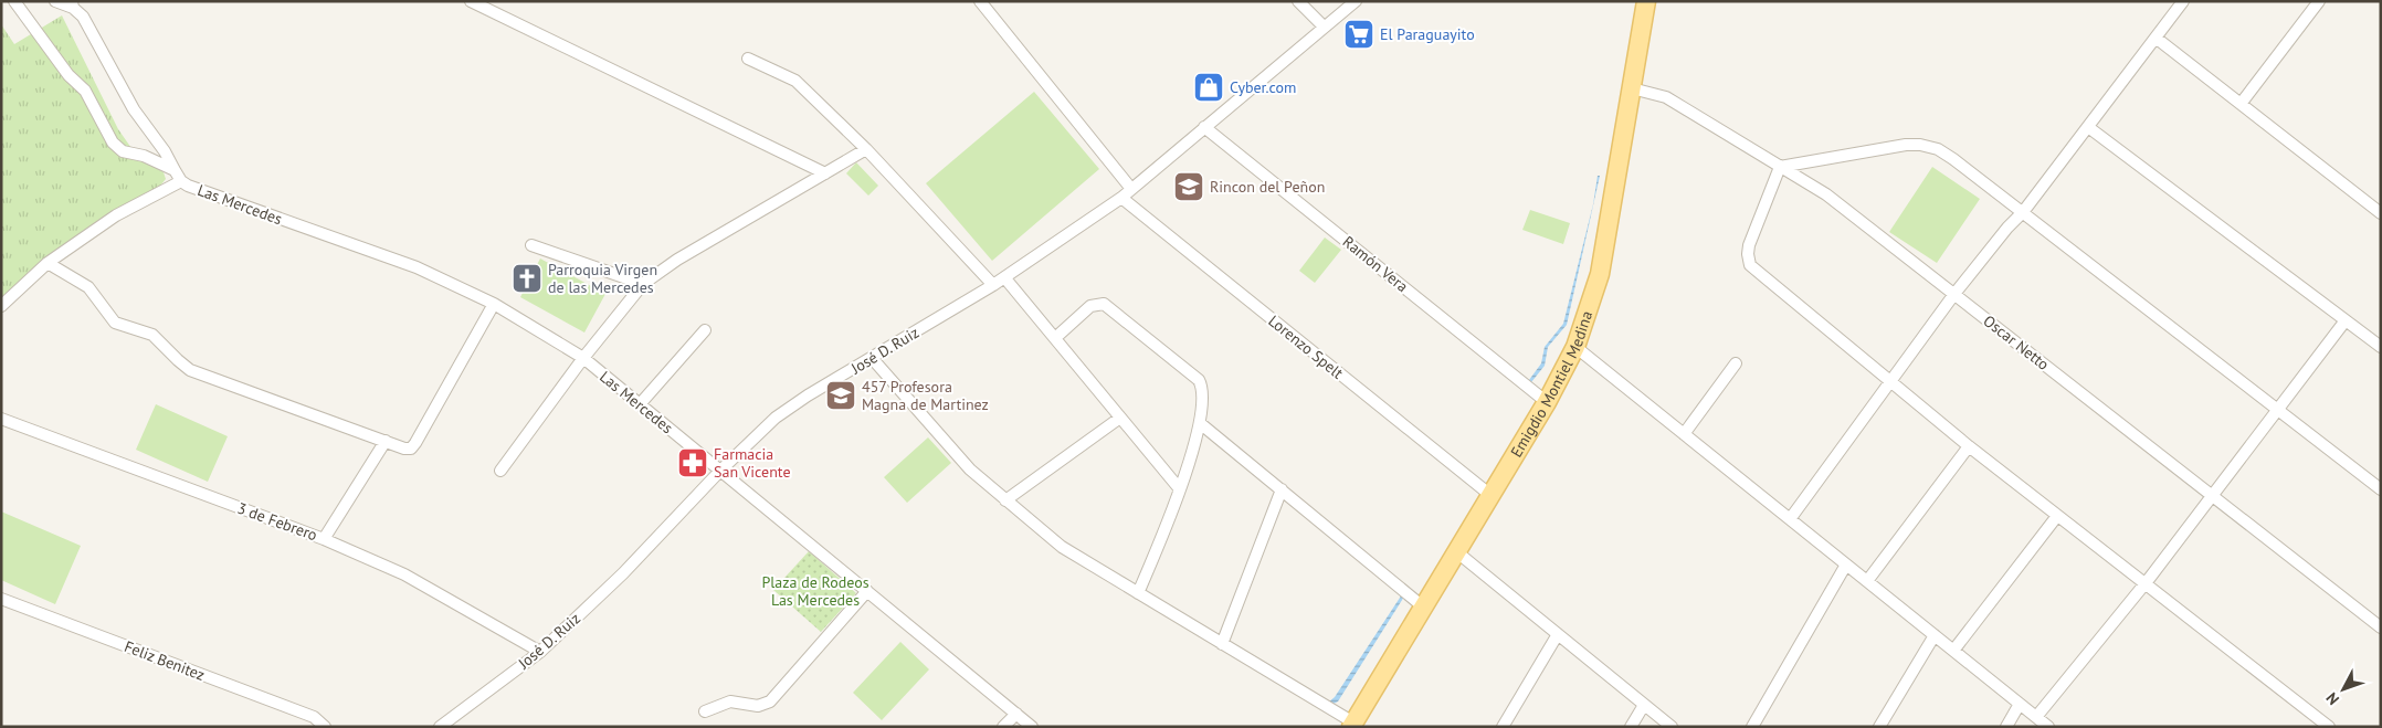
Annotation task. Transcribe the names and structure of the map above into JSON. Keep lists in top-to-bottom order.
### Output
{
  "streets": {
    "main road": ["Emigdio Montiel Medina"],
    "street": [
      "Las Mercedes",
      "Ramón Vera",
      "Oscar Netto",
      "Lorenzo Spelt",
      "José D. Ruiz",
      "3 de Febrero",
      "Feliz Benitez"
    ]
  },
  "crossings": [
    ["Las Mercedes", "José D. Ruiz"],
    ["Ramón Vera", "José D. Ruiz"],
    ["Ramón Vera", "Emigdio Montiel Medina"],
    ["Oscar Netto", "Emigdio Montiel Medina"],
    ["Lorenzo Spelt", "José D. Ruiz"],
    ["Lorenzo Spelt", "Emigdio Montiel Medina"],
    ["José D. Ruiz", "3 de Febrero"]
  ],
  "parks": ["Plaza de Rodeos Las Mercedes"],
  "places": {
    "supermarket": ["El Paraguayito"],
    "shop": ["Cyber.com"],
    "school or university": ["Rincon del Peñon", "457 Profesora Magna de Martinez"],
    "church": ["Parroquia Virgen de las Mercedes"],
    "pharmacy": ["Farmacia San Vicente"]
  },
  "north": "bottom left"
}
